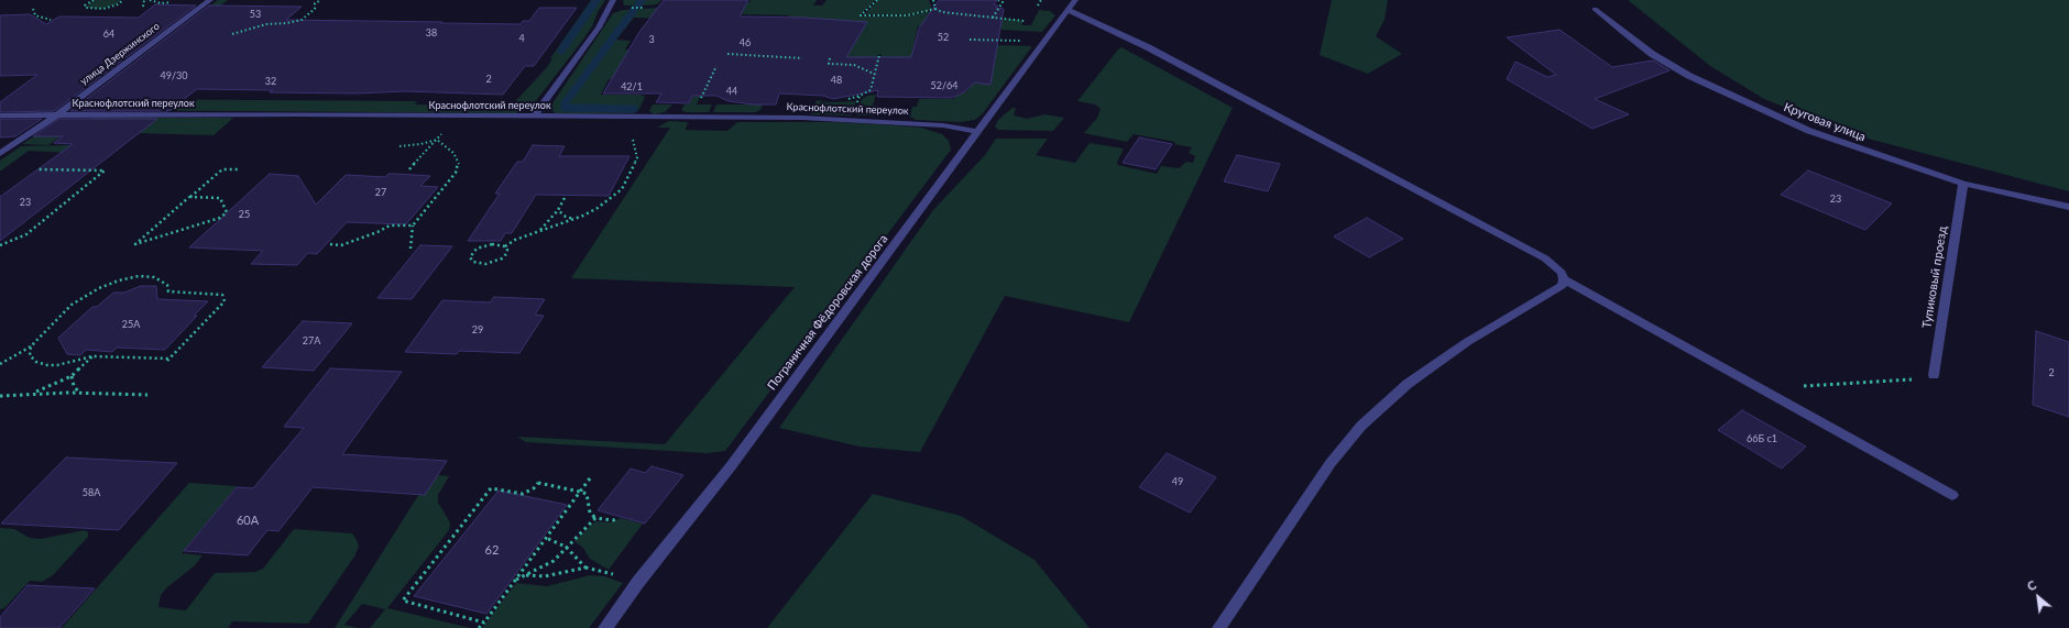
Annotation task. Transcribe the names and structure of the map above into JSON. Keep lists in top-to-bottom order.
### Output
{
  "streets": {
    "street": [
      "улица Дзержинского",
      "Краснофлотский переулок",
      "Круговая улица",
      "Тупиковый проезд",
      "Пограничная Фёдоровская дорога"
    ]
  },
  "crossings": [
    ["улица Дзержинского", "Краснофлотский переулок"],
    ["Краснофлотский переулок", "Пограничная Фёдоровская дорога"],
    ["Круговая улица", "Тупиковый проезд"]
  ],
  "house_numbers": [
    "53",
    "38",
    "64",
    "52",
    "4",
    "3",
    "46",
    "49/30",
    "2",
    "48",
    "32",
    "52/64",
    "42/1",
    "44",
    "27",
    "23",
    "23",
    "25",
    "25А",
    "29",
    "27А",
    "2",
    "66Б с1",
    "49",
    "58А",
    "60А",
    "62"
  ],
  "north": "top left"
}
